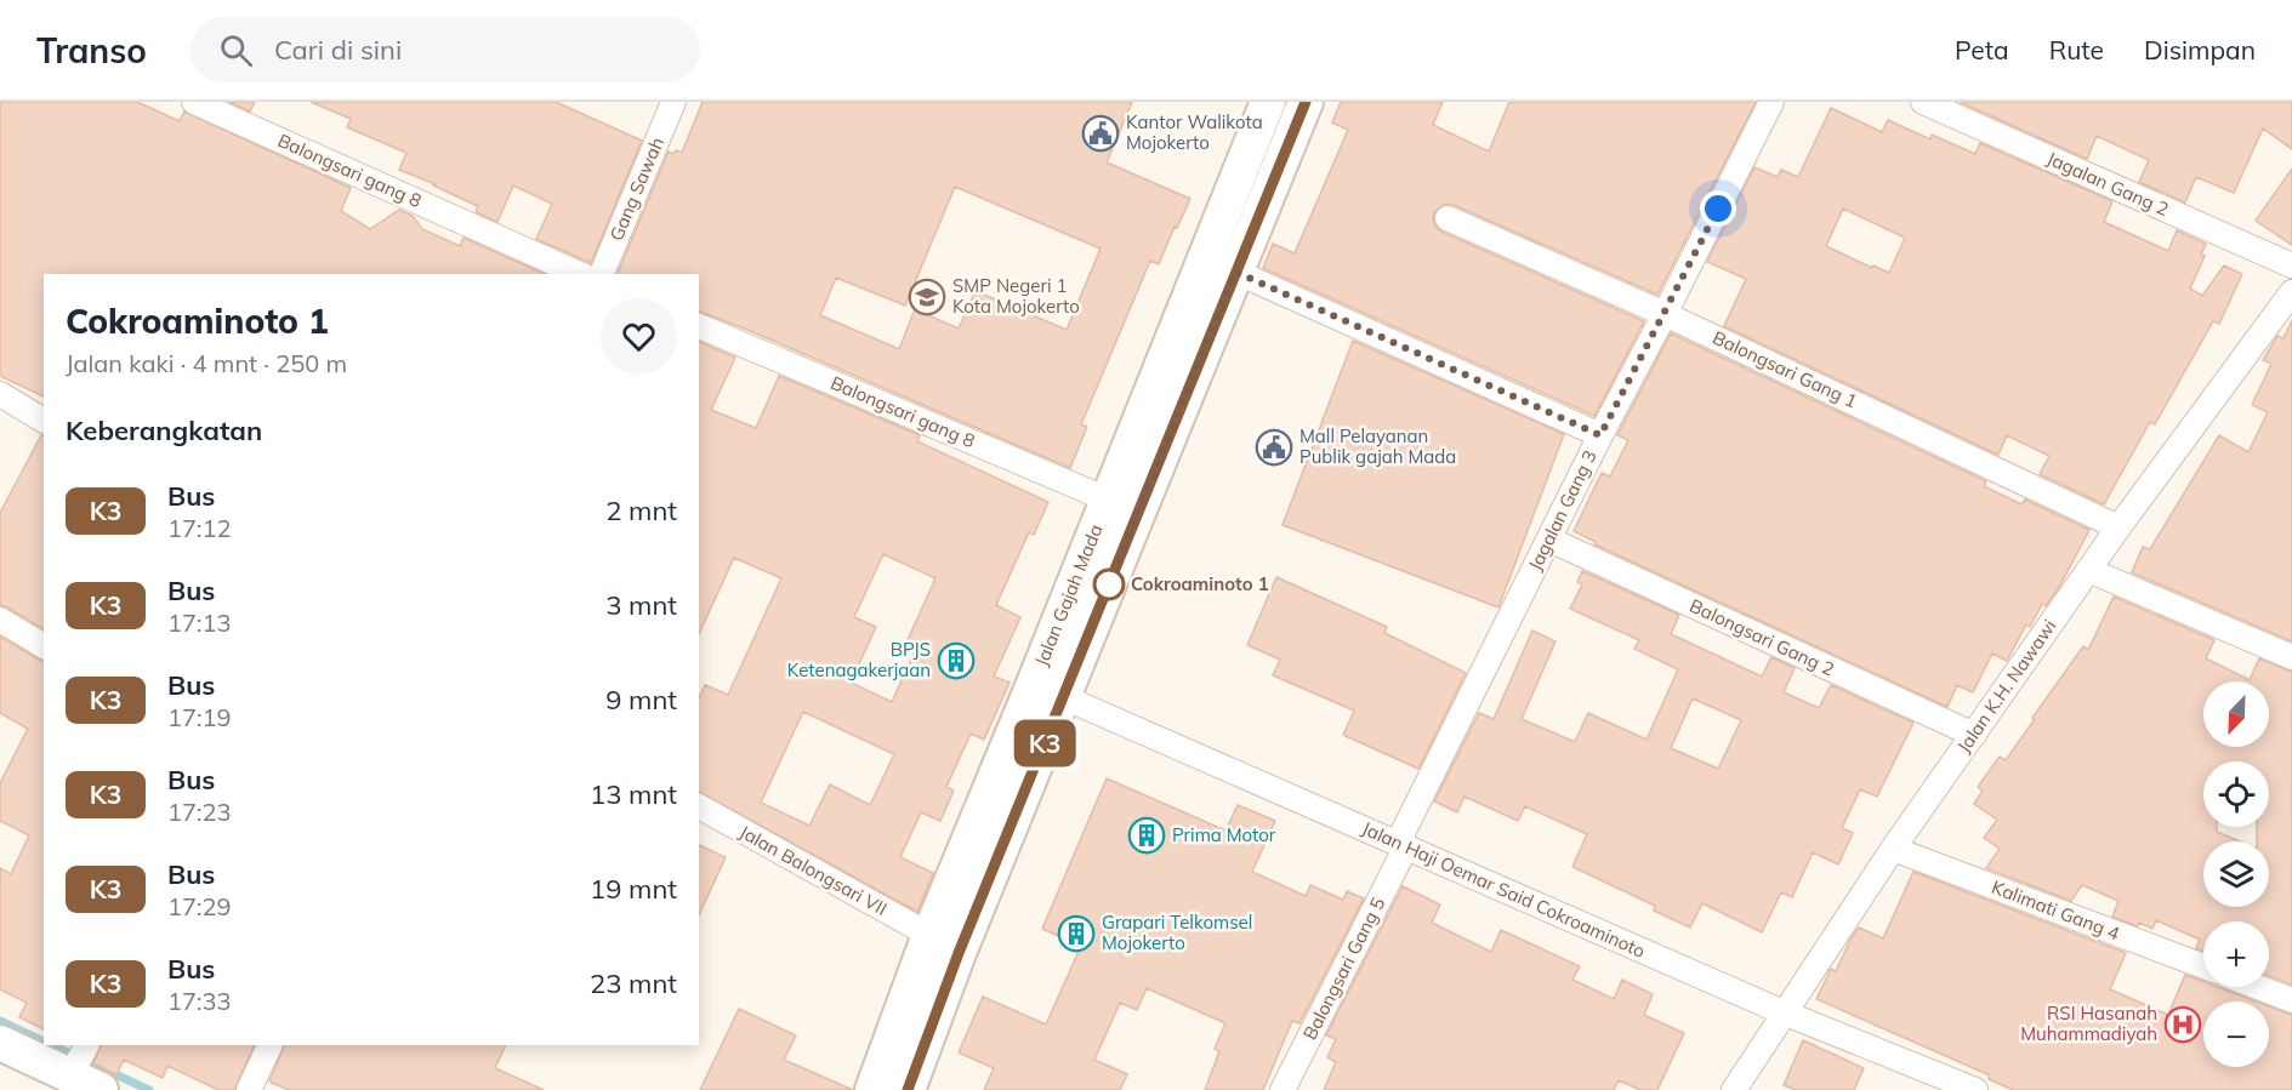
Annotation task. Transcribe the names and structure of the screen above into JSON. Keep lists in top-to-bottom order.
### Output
{
  "streets": {
    "main road": ["Jalan Gajah Mada"],
    "street": [
      "Balongsari gang 8",
      "Jagalan Gang 2",
      "Gang Sawah",
      "Balongsari Gang 1",
      "Jagalan Gang 3",
      "Balongsari Gang 2",
      "Jalan K.H. Nawawi",
      "Jalan Balongsari VII",
      "Jalan Haji Oemar Said Cokroaminoto",
      "Kalimati Gang 4",
      "Balongsari Gang 5"
    ]
  },
  "crossings": [
    ["Balongsari gang 8", "Jalan Gajah Mada"],
    ["Balongsari Gang 1", "Jagalan Gang 3"],
    ["Balongsari Gang 1", "Jalan K.H. Nawawi"],
    ["Jagalan Gang 3", "Balongsari Gang 2"],
    ["Jagalan Gang 3", "Jalan Haji Oemar Said Cokroaminoto"],
    ["Jagalan Gang 3", "Balongsari Gang 5"],
    ["Jalan Gajah Mada", "Jalan Balongsari VII"],
    ["Jalan Gajah Mada", "Jalan Haji Oemar Said Cokroaminoto"],
    ["Balongsari Gang 2", "Jalan K.H. Nawawi"],
    ["Jalan K.H. Nawawi", "Jalan Haji Oemar Said Cokroaminoto"],
    ["Jalan K.H. Nawawi", "Kalimati Gang 4"],
    ["Jalan Haji Oemar Said Cokroaminoto", "Balongsari Gang 5"]
  ],
  "places": {
    "public building": ["Kantor Walikota Mojokerto", "Mall Pelayanan Publik gajah Mada"],
    "school or university": ["SMP Negeri 1 Kota Mojokerto"],
    "other": ["Cokroaminoto 1"],
    "building": ["BPJS Ketenagakerjaan", "Prima Motor", "Grapari Telkomsel Mojokerto"],
    "hospital": ["RSI Hasanah Muhammadiyah"]
  },
  "lines": ["bus line K3"],
  "north": "bottom left",
  "page": {
    "header": "Transo",
    "search": "Cari di sini",
    "nav": ["Peta", "Rute", "Disimpan"],
    "on_map": "K3",
    "heading": [
      ["Cokroaminoto 1", "Jalan kaki · 4 mnt · 250 m"],
      "Keberangkatan"
    ],
    "list": [
      {
        "mark": "K3",
        "name": "Bus",
        "note": "17:12",
        "value": "2 mnt"
      },
      {
        "mark": "K3",
        "name": "Bus",
        "note": "17:13",
        "value": "3 mnt"
      },
      {
        "mark": "K3",
        "name": "Bus",
        "note": "17:19",
        "value": "9 mnt"
      },
      {
        "mark": "K3",
        "name": "Bus",
        "note": "17:23",
        "value": "13 mnt"
      },
      {
        "mark": "K3",
        "name": "Bus",
        "note": "17:29",
        "value": "19 mnt"
      },
      {
        "mark": "K3",
        "name": "Bus",
        "note": "17:33",
        "value": "23 mnt"
      }
    ],
    "map_buttons": ["+", "−"]
  }
}
